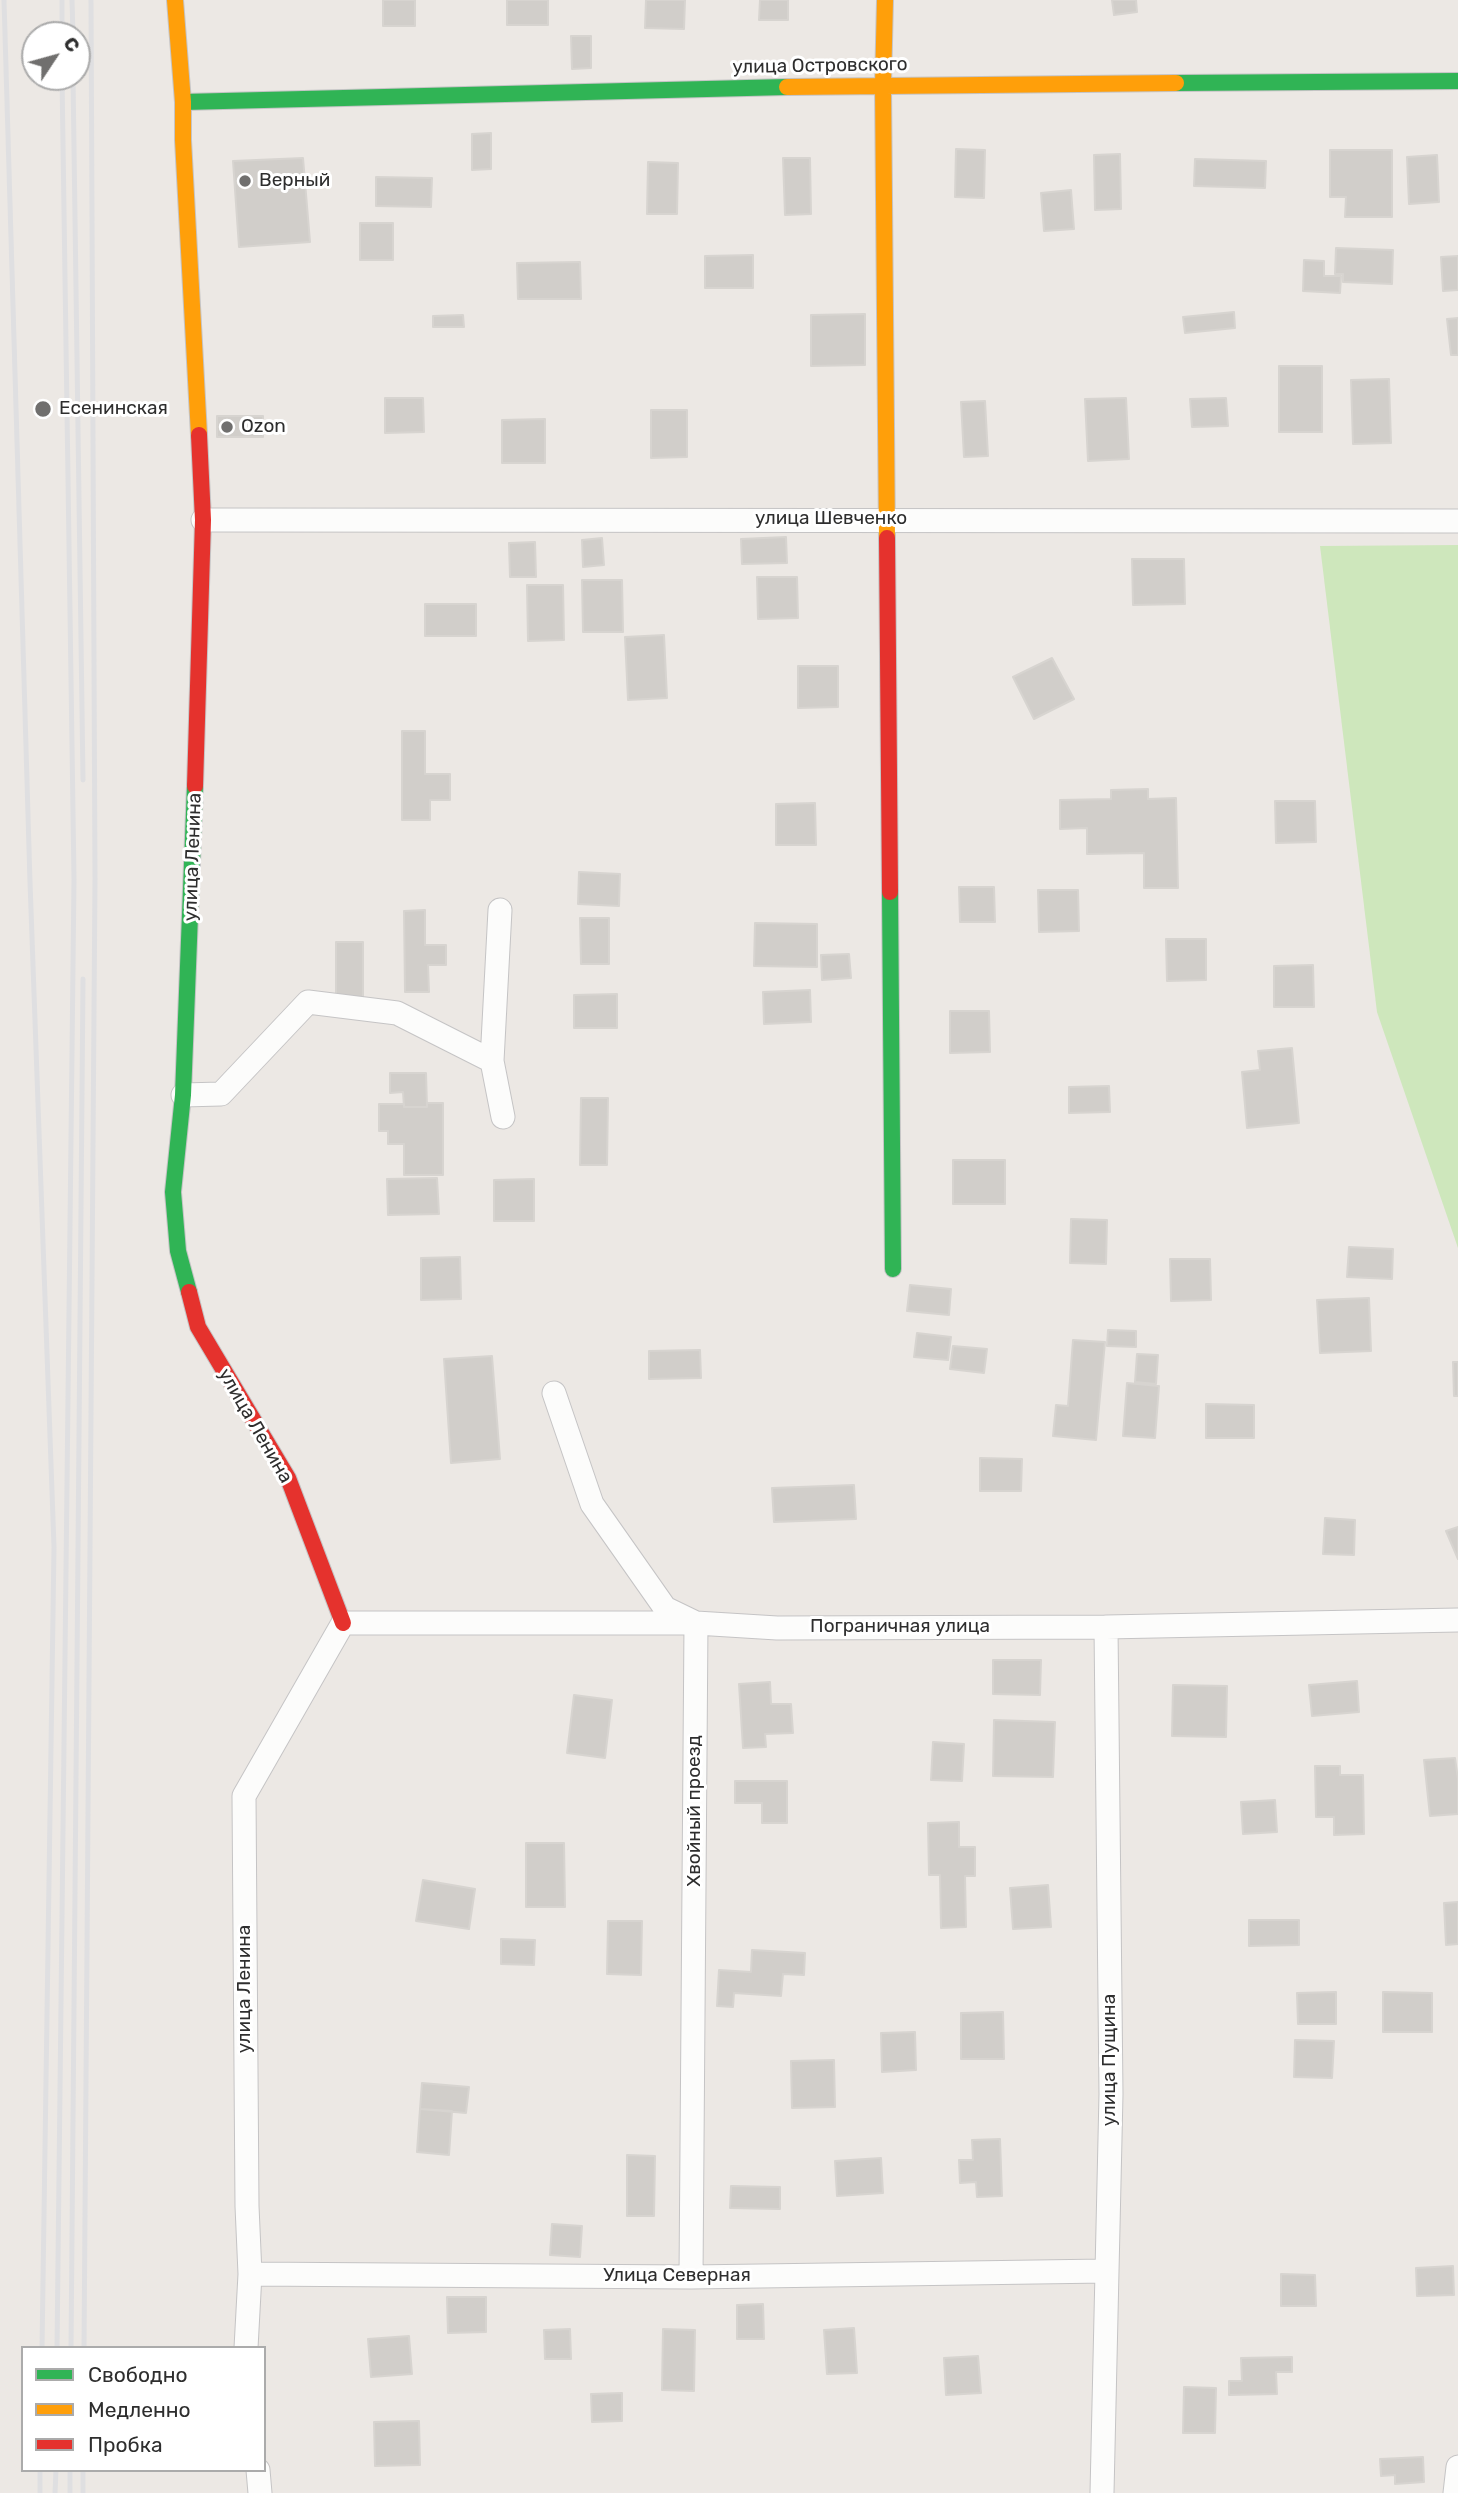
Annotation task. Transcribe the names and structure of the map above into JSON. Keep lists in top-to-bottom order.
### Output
{
  "streets": {
    "street": [
      "улица Островского",
      "улица Шевченко",
      "улица Ленина",
      "Пограничная улица",
      "Хвойный проезд",
      "улица Пущина",
      "Улица Северная"
    ]
  },
  "crossings": [
    ["улица Островского", "улица Ленина"],
    ["улица Шевченко", "улица Ленина"],
    ["улица Ленина", "Пограничная улица"],
    ["улица Ленина", "Улица Северная"],
    ["Пограничная улица", "Хвойный проезд"],
    ["Пограничная улица", "улица Пущина"],
    ["Хвойный проезд", "Улица Северная"],
    ["улица Пущина", "Улица Северная"]
  ],
  "places": ["Верный", "Есенинская", "Ozon"],
  "legend": ["Свободно", "Медленно", "Пробка"],
  "north": "top right"
}
